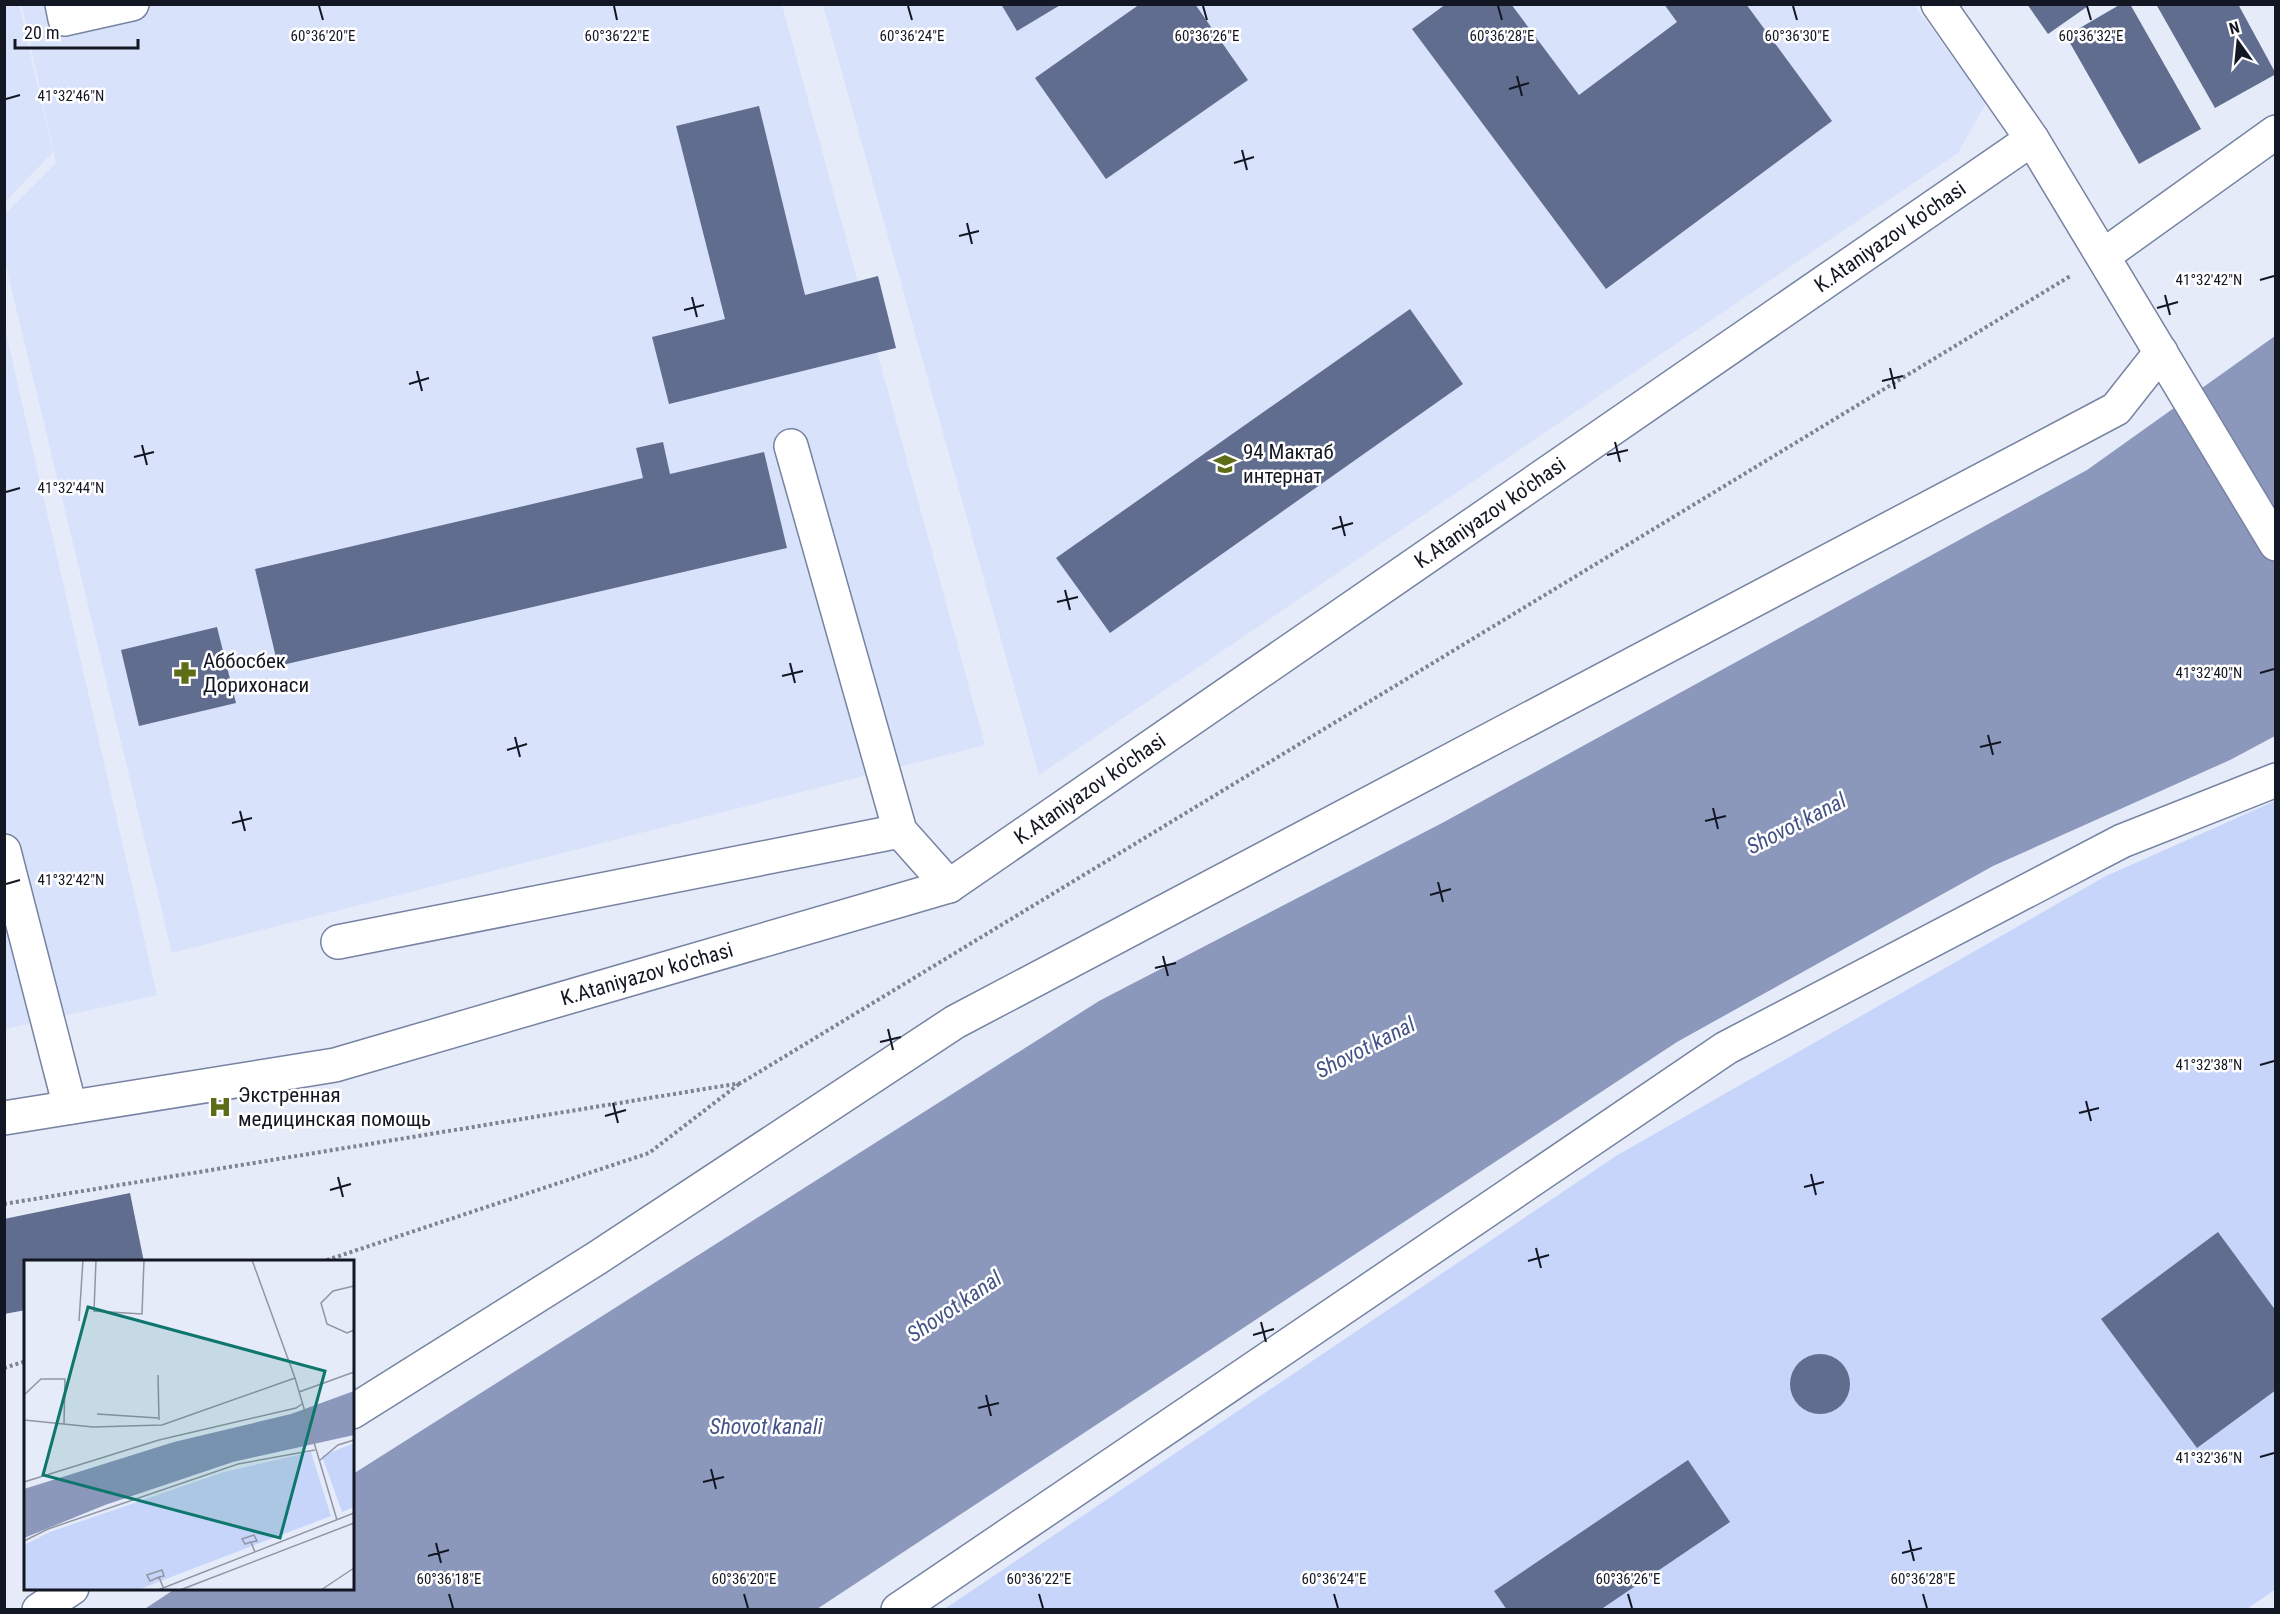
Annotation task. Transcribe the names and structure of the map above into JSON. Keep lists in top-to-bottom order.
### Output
{
  "streets": {
    "street": ["K.Ataniyazov ko'chasi"]
  },
  "water": ["Shovot kanal", "Shovot kanali"],
  "places": {
    "school or university": ["94 Мактаб интернат"],
    "pharmacy": ["Аббосбек Дорихонаси"],
    "hospital": ["Экстренная медицинская помощь"]
  },
  "scale_bar": "20 m",
  "north": "top",
  "coordinates": [
    "60°36'32\"E",
    "60°36'20\"E",
    "60°36'22\"E",
    "60°36'24\"E",
    "60°36'26\"E",
    "60°36'28\"E",
    "60°36'30\"E",
    "41°32'46\"N",
    "41°32'42\"N",
    "41°32'44\"N",
    "41°32'40\"N",
    "41°32'38\"N",
    "41°32'36\"N",
    "60°36'18\"E"
  ]
}
